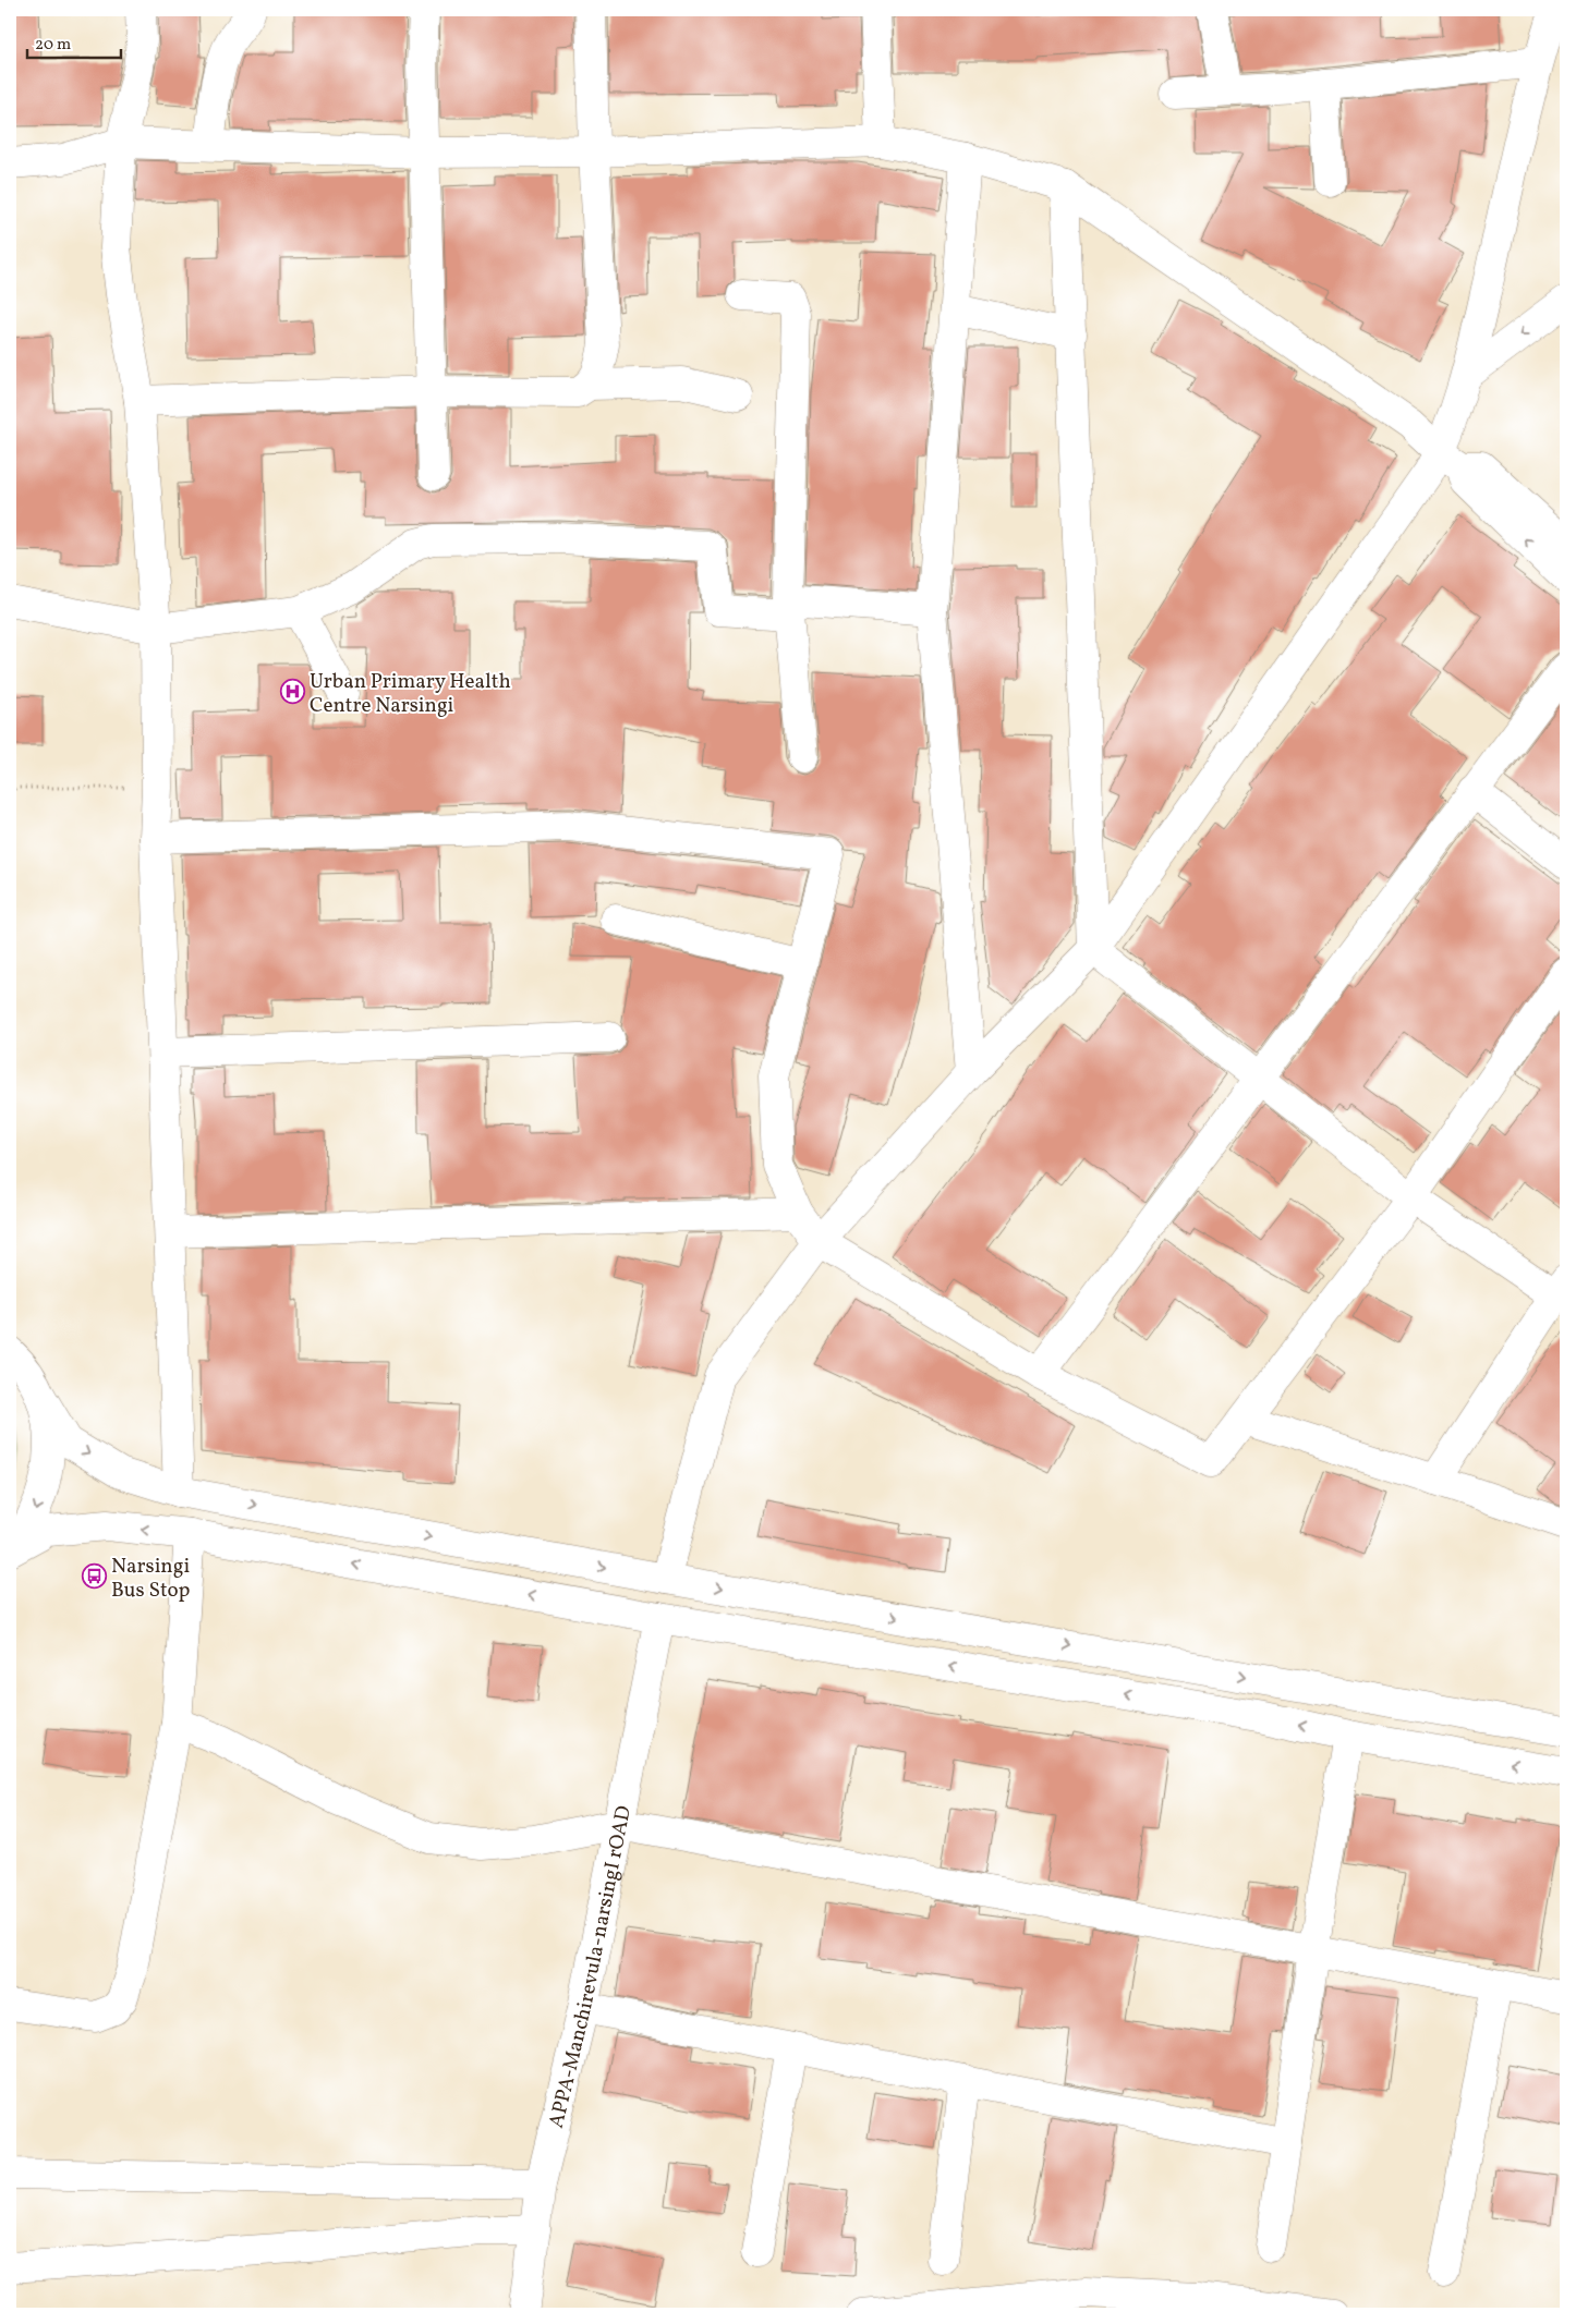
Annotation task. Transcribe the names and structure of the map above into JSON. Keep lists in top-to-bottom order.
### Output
{
  "streets": {
    "street": ["APPA-Manchirevula-narsingI rOAD"]
  },
  "places": {
    "hospital": ["Urban Primary Health Centre Narsingi"],
    "bus stop": ["Narsingi Bus Stop"]
  },
  "scale_bar": "20 m"
}
